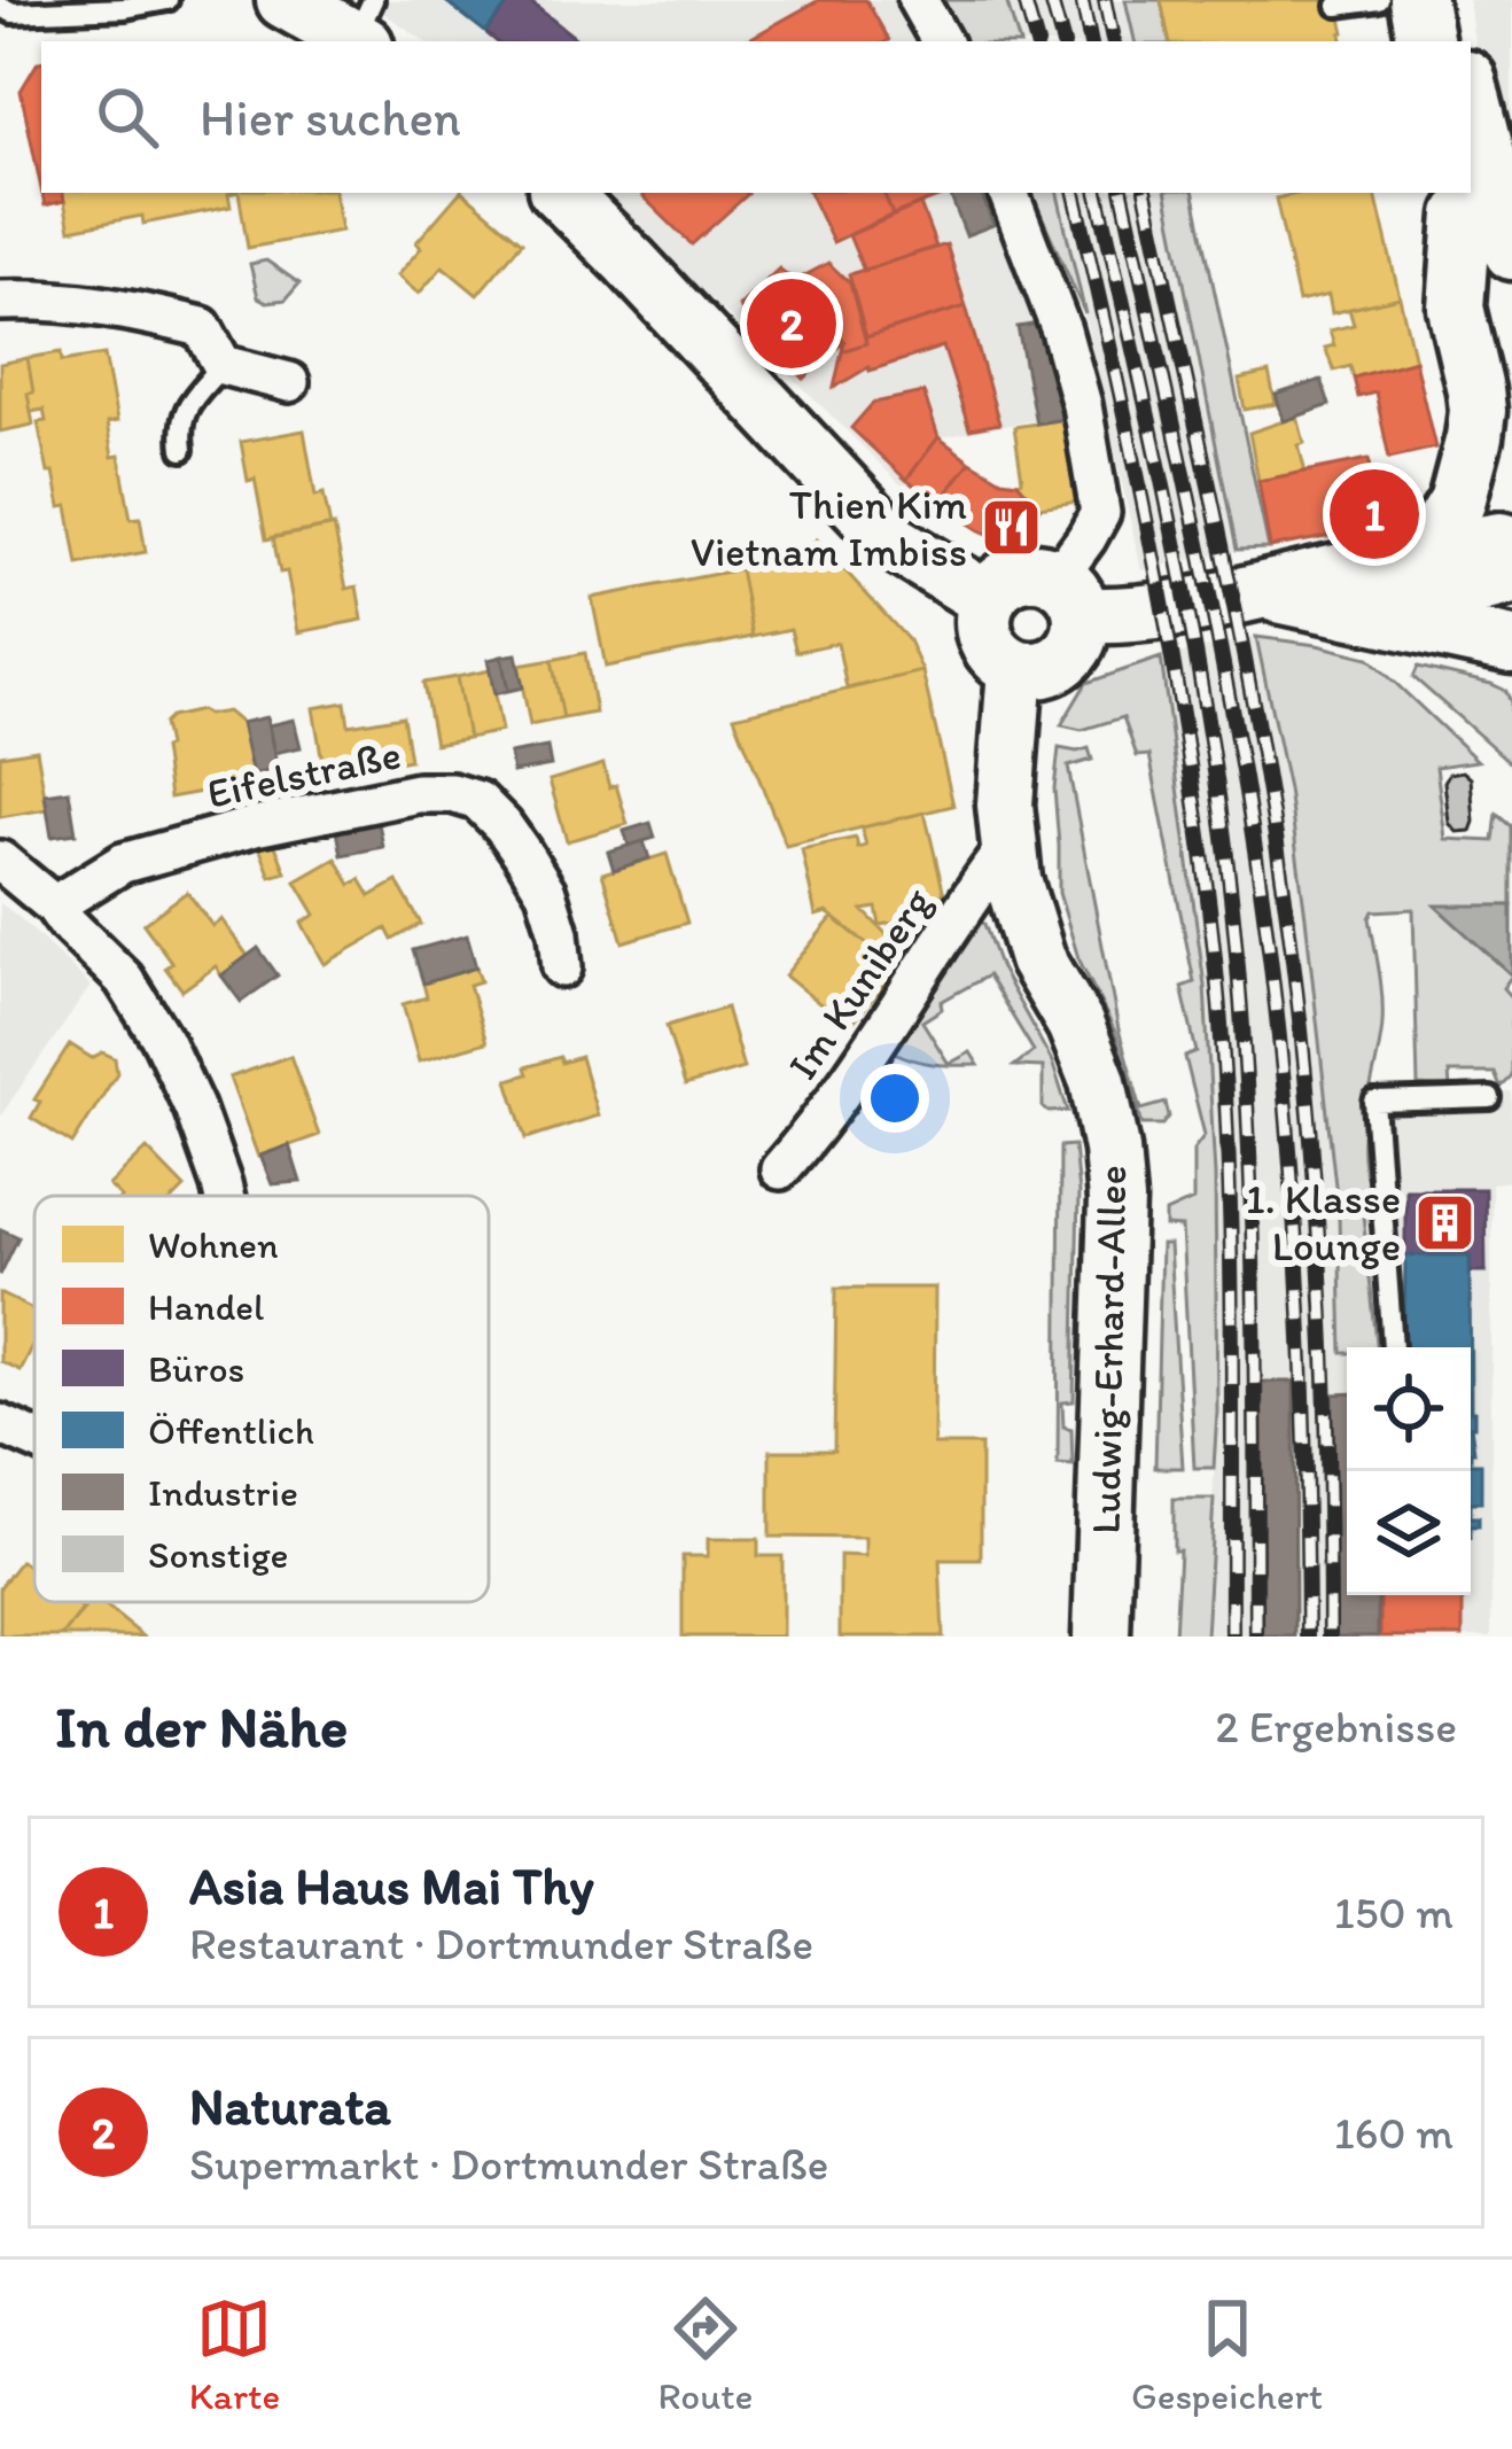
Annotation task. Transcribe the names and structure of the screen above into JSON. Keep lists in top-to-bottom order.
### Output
{
  "streets": {
    "main road": ["Ludwig-Erhard-Allee"],
    "street": ["Eifelstraße", "Im Kuniberg"]
  },
  "crossings": [
    ["Im Kuniberg", "Ludwig-Erhard-Allee"]
  ],
  "places": {
    "restaurant": ["Thien Kim Vietnam Imbiss"],
    "building": ["1. Klasse Lounge"]
  },
  "legend": [
    "Wohnen",
    "Handel",
    "Büros",
    "Öffentlich",
    "Industrie",
    "Sonstige"
  ],
  "page": {
    "search": "Hier suchen",
    "pins": ["2", "1"],
    "heading": ["In der Nähe", "2 Ergebnisse"],
    "list": [
      {
        "mark": "1",
        "name": "Asia Haus Mai Thy",
        "note": "Restaurant · Dortmunder Straße",
        "value": "150 m"
      },
      {
        "mark": "2",
        "name": "Naturata",
        "note": "Supermarkt · Dortmunder Straße",
        "value": "160 m"
      }
    ],
    "nav": ["Karte", "Route", "Gespeichert"]
  }
}
